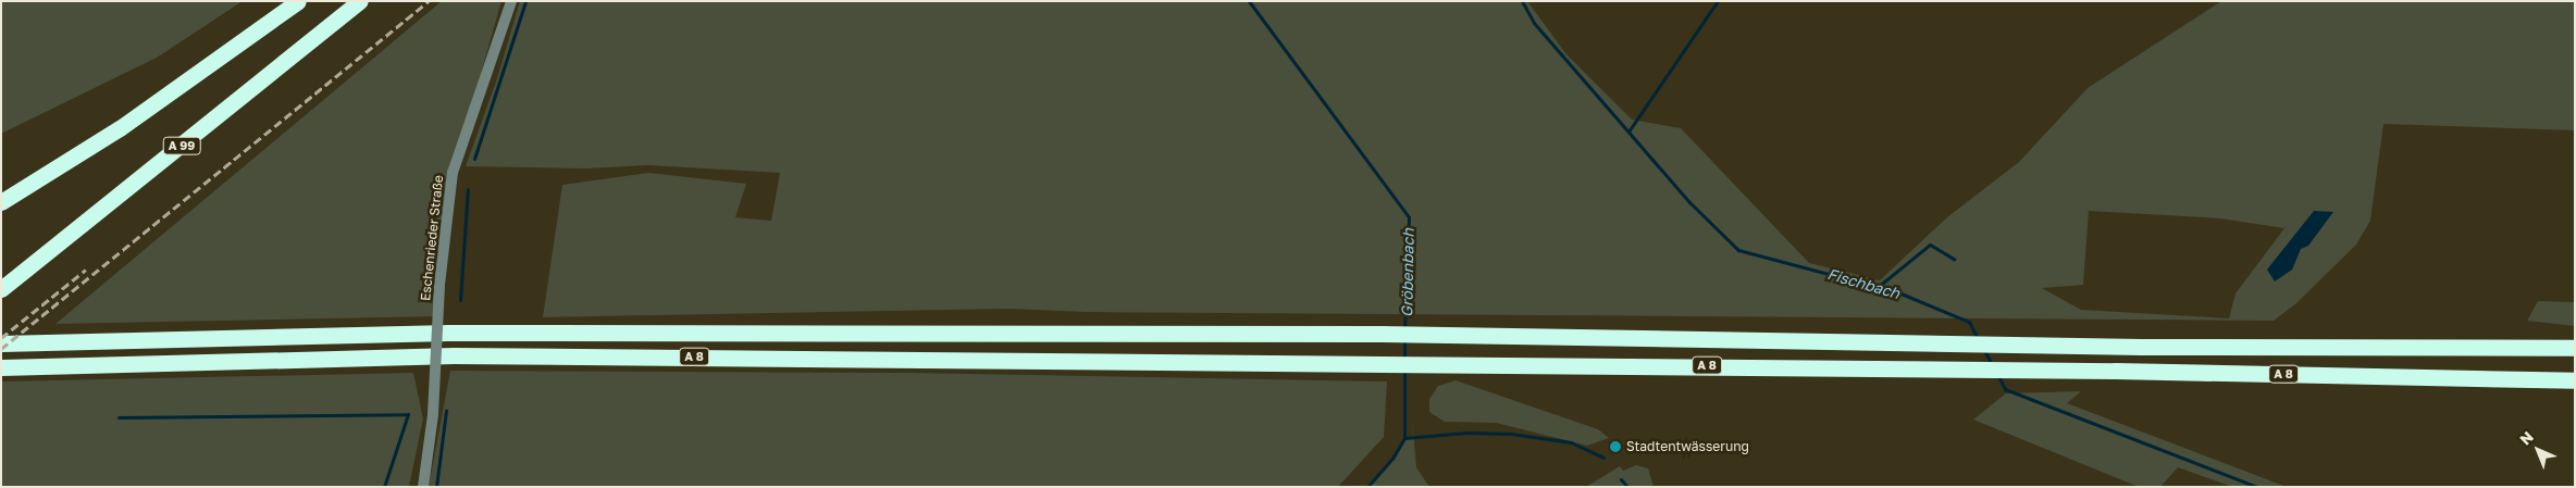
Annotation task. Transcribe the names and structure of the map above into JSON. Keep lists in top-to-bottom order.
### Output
{
  "streets": {
    "highway": ["A 99", "A 8"],
    "street": ["Eschenrieder Straße"]
  },
  "water": ["Gröbenbach", "Fischbach"],
  "places": ["Stadtentwässerung"],
  "north": "top left"
}
